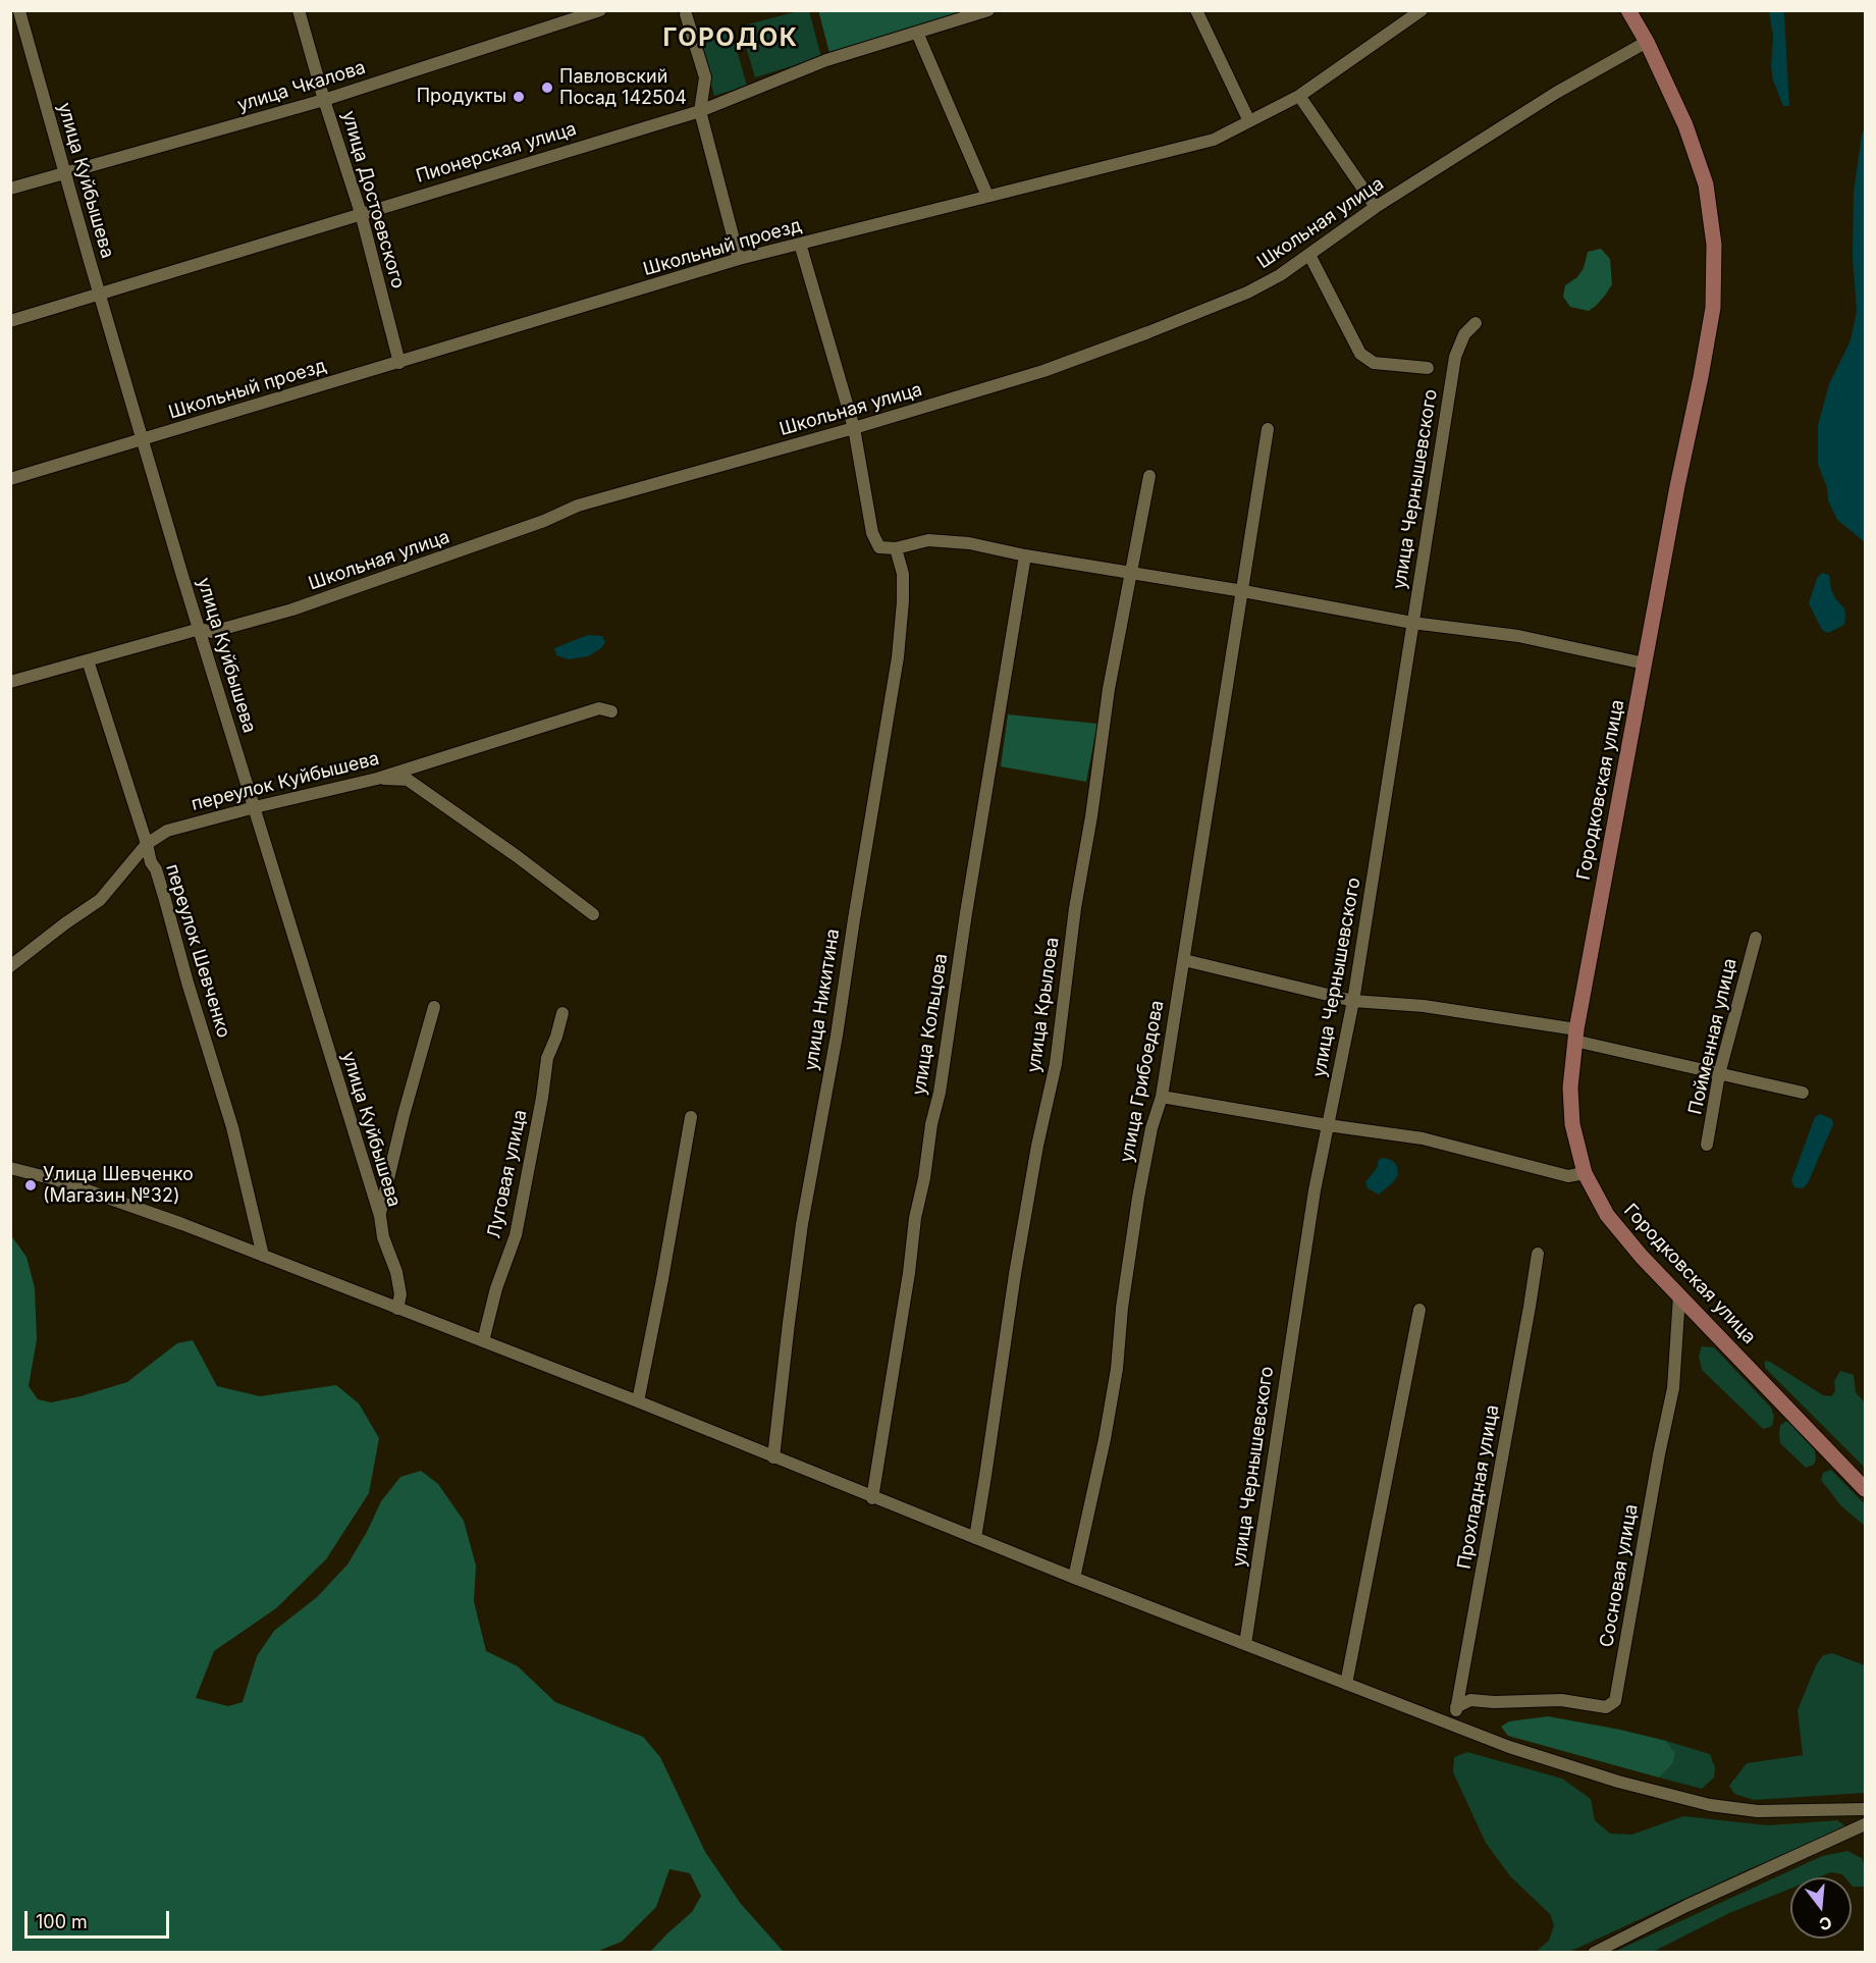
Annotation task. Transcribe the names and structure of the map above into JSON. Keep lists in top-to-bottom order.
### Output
{
  "streets": {
    "main road": ["Городковская улица"],
    "street": [
      "улица Чкалова",
      "Пионерская улица",
      "улица Куйбышева",
      "улица Достоевского",
      "Школьная улица",
      "Школьный проезд",
      "улица Чернышевского",
      "переулок Куйбышева",
      "переулок Шевченко",
      "улица Никитина",
      "улица Крылова",
      "улица Кольцова",
      "Пойменная улица",
      "улица Грибоедова",
      "Луговая улица",
      "Прохладная улица",
      "Сосновая улица"
    ]
  },
  "crossings": [
    ["улица Чкалова", "улица Куйбышева"],
    ["улица Чкалова", "улица Достоевского"],
    ["Пионерская улица", "улица Куйбышева"],
    ["Пионерская улица", "улица Достоевского"],
    ["улица Куйбышева", "Школьная улица"],
    ["улица Куйбышева", "Школьный проезд"],
    ["улица Куйбышева", "переулок Куйбышева"],
    ["улица Достоевского", "Школьный проезд"],
    ["Школьная улица", "Городковская улица"],
    ["Школьная улица", "переулок Шевченко"],
    ["переулок Куйбышева", "переулок Шевченко"],
    ["Городковская улица", "Сосновая улица"],
    ["Прохладная улица", "Сосновая улица"]
  ],
  "districts": ["ГОРОДОК"],
  "places": ["Павловский Посад 142504", "Продукты", "Улица Шевченко (Магазин №32)"],
  "scale_bar": "100 m",
  "north": "bottom"
}
